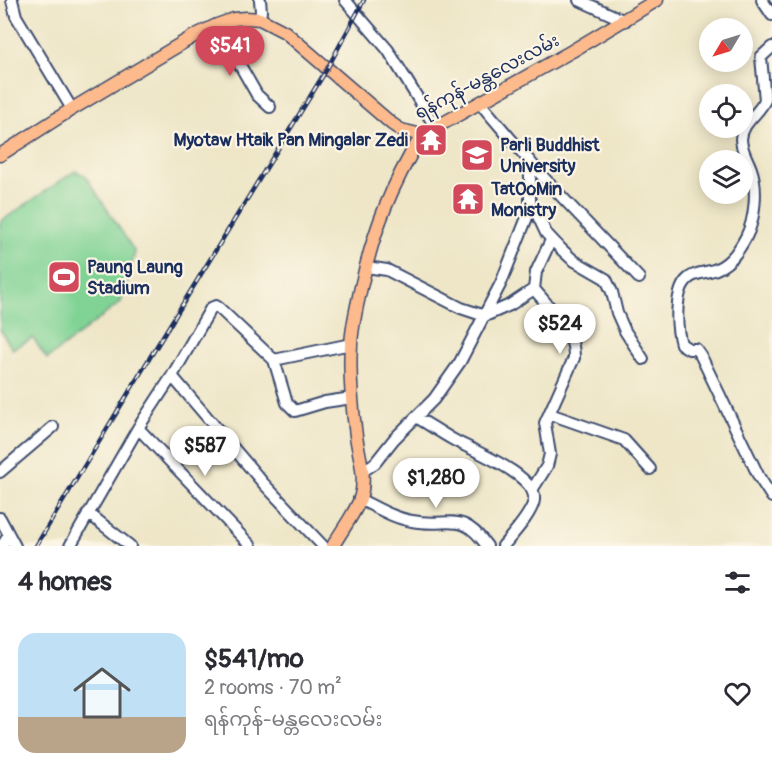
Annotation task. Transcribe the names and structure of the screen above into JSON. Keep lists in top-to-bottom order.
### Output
{
  "streets": {
    "main road": ["ရန်ကုန်-မန္တလေးလမ်း"]
  },
  "places": {
    "temple": ["Myotaw Htaik Pan Mingalar Zedi", "TatOoMin Monistry"],
    "school or university": ["Parli Buddhist University"],
    "sports": ["Paung Laung Stadium"]
  },
  "north": "bottom left",
  "page": {
    "price": [
      "$541",
      "$524",
      "$587",
      "$1,280"
    ],
    "heading": "4 homes",
    "list": [
      {
        "name": "$541/mo",
        "note": "2 rooms · 70 m² · ရန်ကုန်-မန္တလေးလမ်း"
      }
    ]
  }
}
